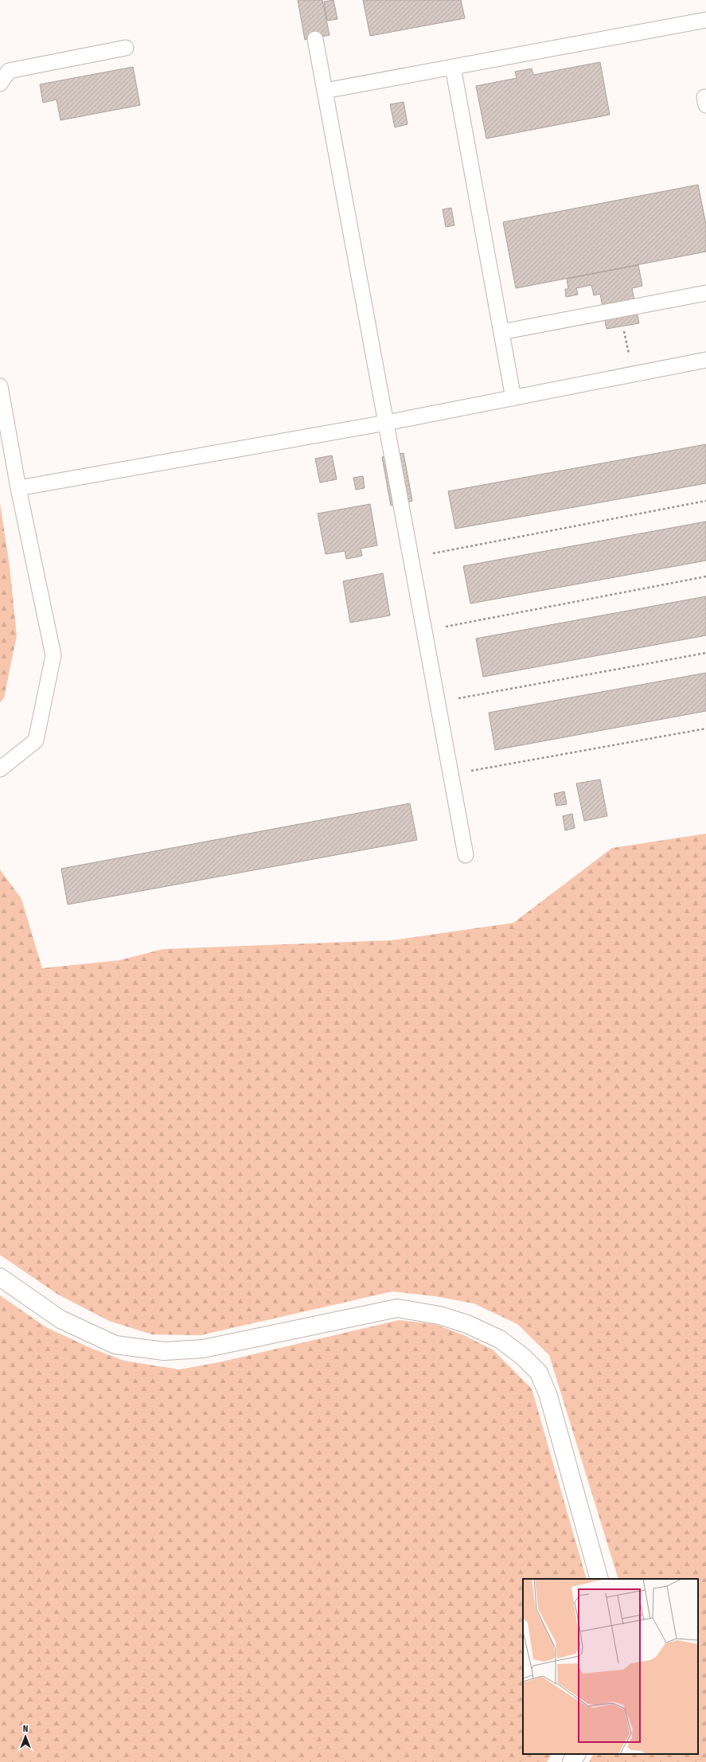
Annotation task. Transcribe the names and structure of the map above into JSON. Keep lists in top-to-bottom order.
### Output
{
  "north": "top"
}
